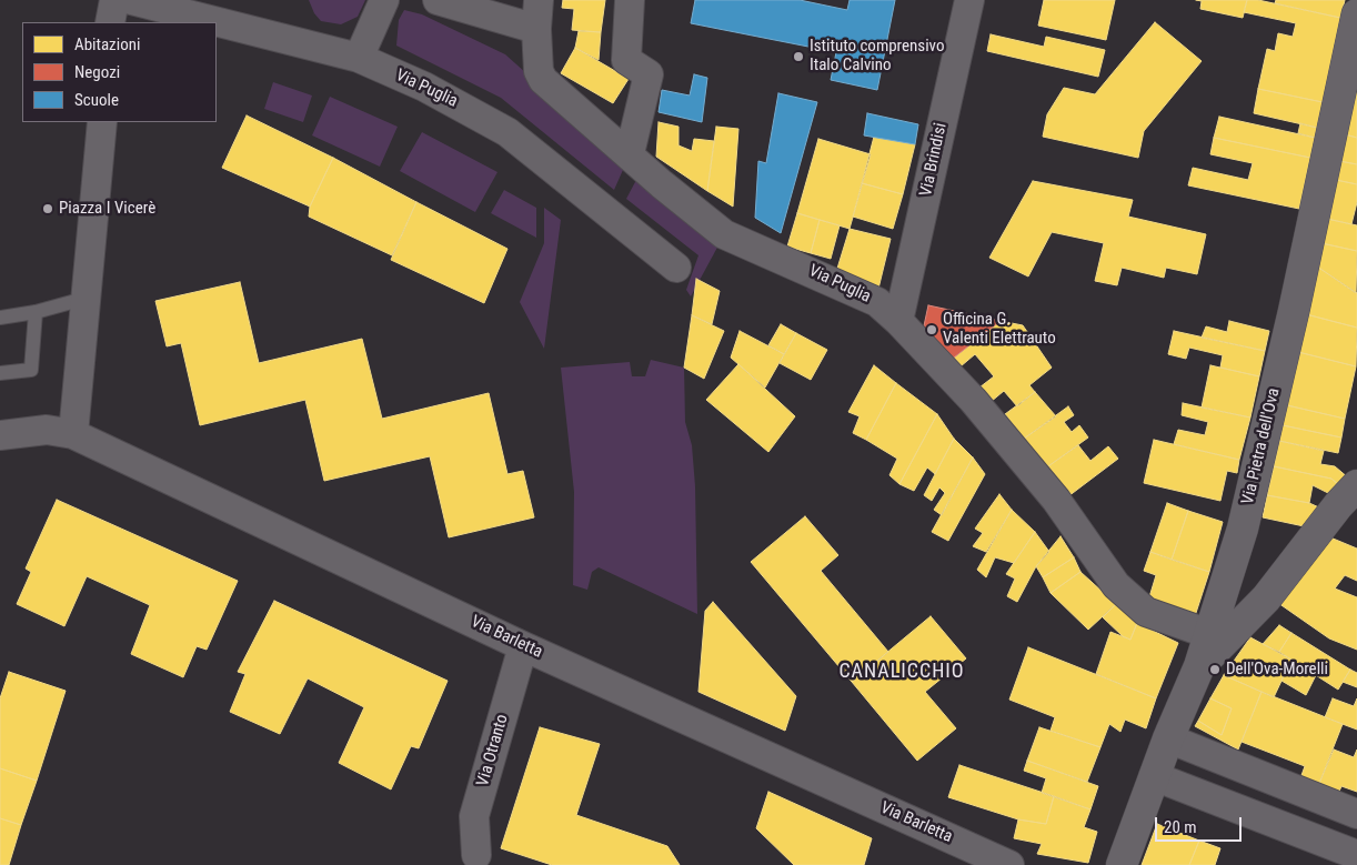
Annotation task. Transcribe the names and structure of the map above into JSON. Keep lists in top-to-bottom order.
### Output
{
  "streets": {
    "main road": ["Via Pietra dell'Ova"],
    "street": [
      "Via Puglia",
      "Via Brindisi",
      "Via Barletta",
      "Via Otranto"
    ]
  },
  "crossings": [
    ["Via Puglia", "Via Brindisi"],
    ["Via Puglia", "Via Pietra dell'Ova"],
    ["Via Barletta", "Via Otranto"]
  ],
  "districts": ["CANALICCHIO"],
  "places": [
    "Istituto comprensivo Italo Calvino",
    "Piazza I Vicerè",
    "Officina G. Valenti Elettrauto",
    "Dell'Ova-Morelli"
  ],
  "legend": ["Abitazioni", "Negozi", "Scuole"],
  "scale_bar": "20 m"
}
